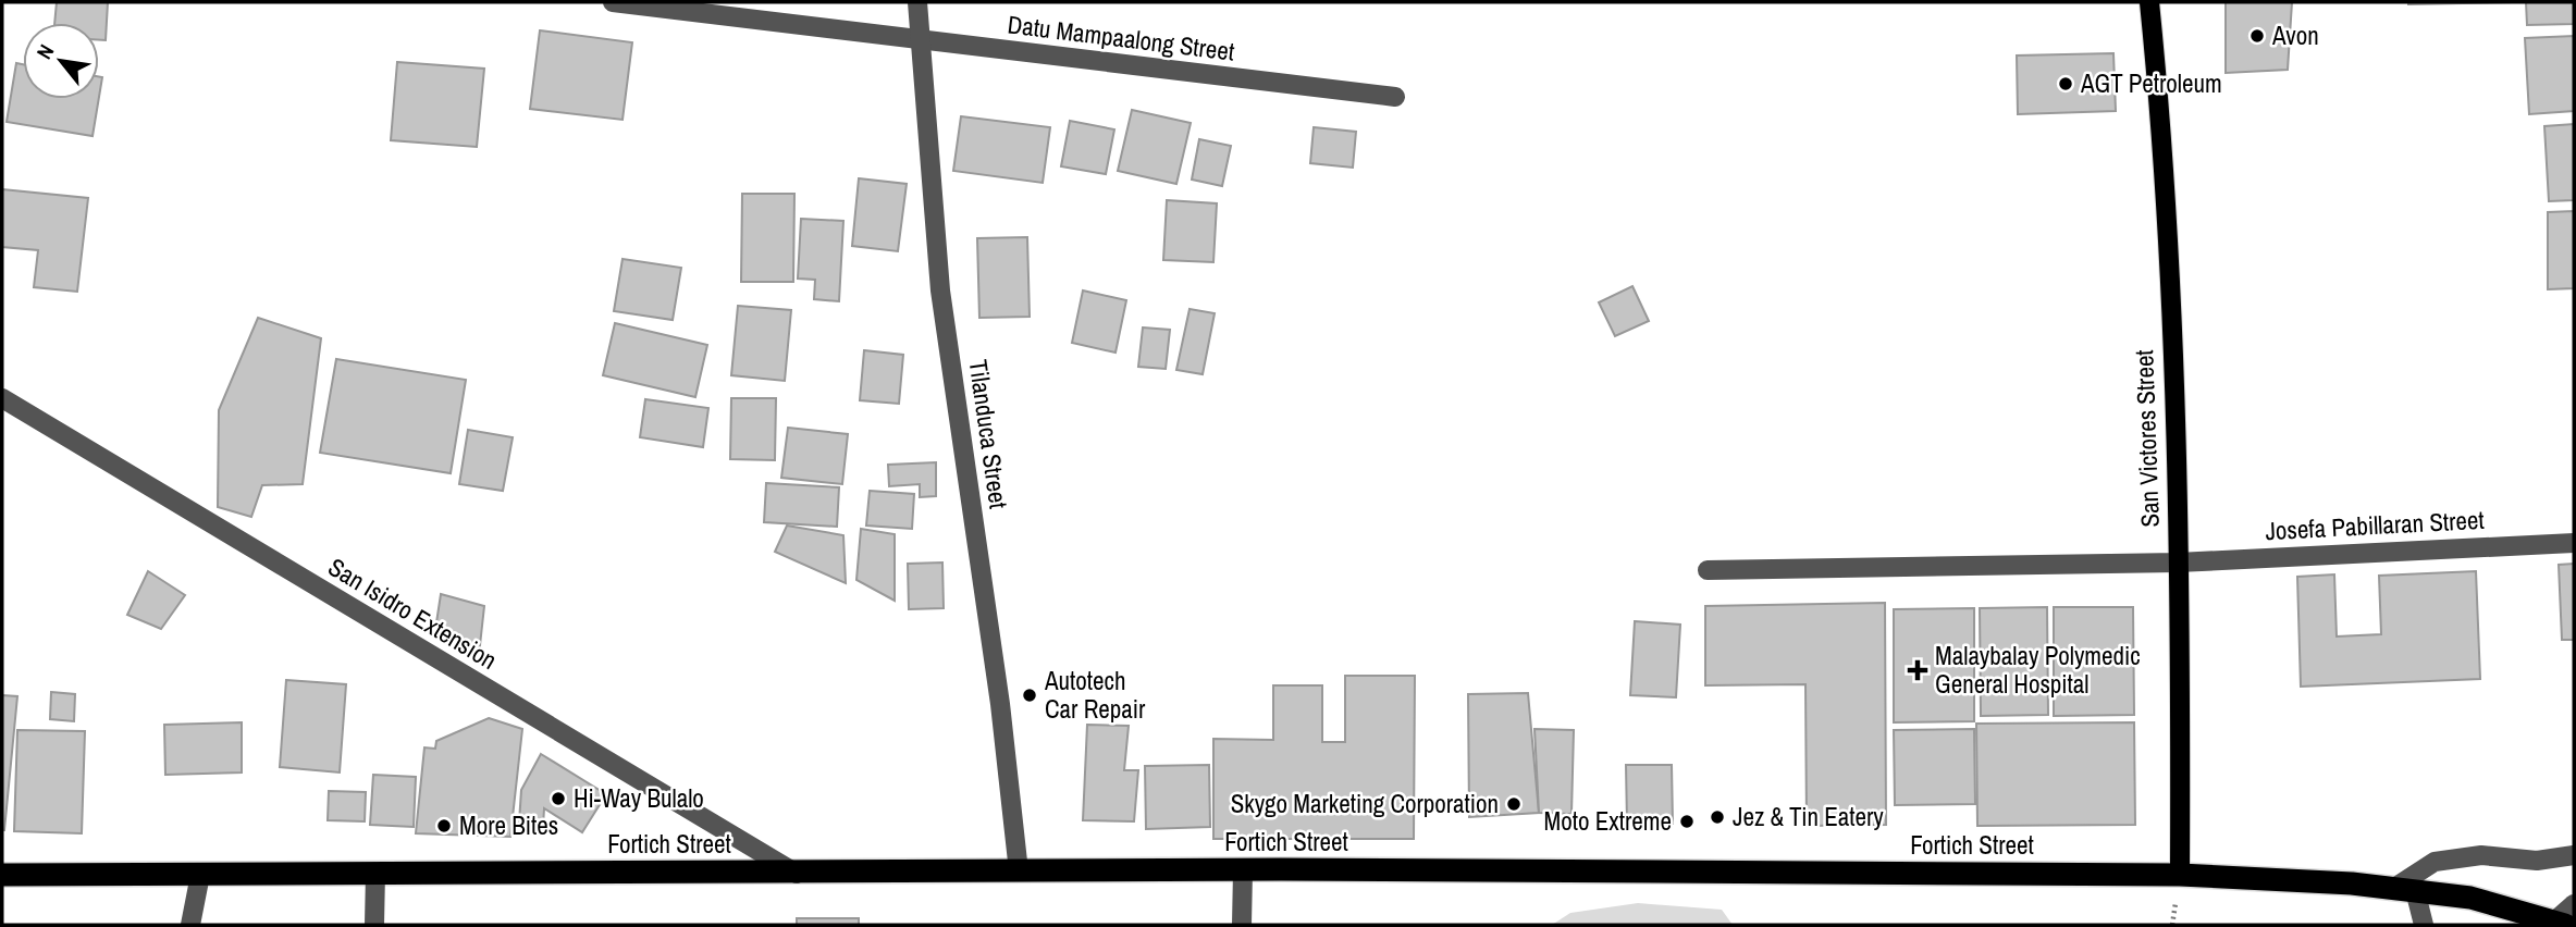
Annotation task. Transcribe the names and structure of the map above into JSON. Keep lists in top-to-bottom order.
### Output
{
  "streets": {
    "highway": ["Fortich Street"],
    "main road": ["San Victores Street"],
    "street": [
      "Datu Mampaalong Street",
      "Tilanduca Street",
      "Josefa Pabillaran Street",
      "San Isidro Extension"
    ]
  },
  "crossings": [
    ["Datu Mampaalong Street", "Tilanduca Street"],
    ["Tilanduca Street", "Fortich Street"],
    ["San Victores Street", "Josefa Pabillaran Street"],
    ["San Victores Street", "Fortich Street"],
    ["San Isidro Extension", "Fortich Street"]
  ],
  "places": {
    "other": [
      "Avon",
      "AGT Petroleum",
      "Autotech Car Repair",
      "Hi-Way Bulalo",
      "Skygo Marketing Corporation",
      "Jez & Tin Eatery",
      "Moto Extreme",
      "More Bites"
    ],
    "health": ["Malaybalay Polymedic General Hospital"]
  },
  "north": "top left"
}
